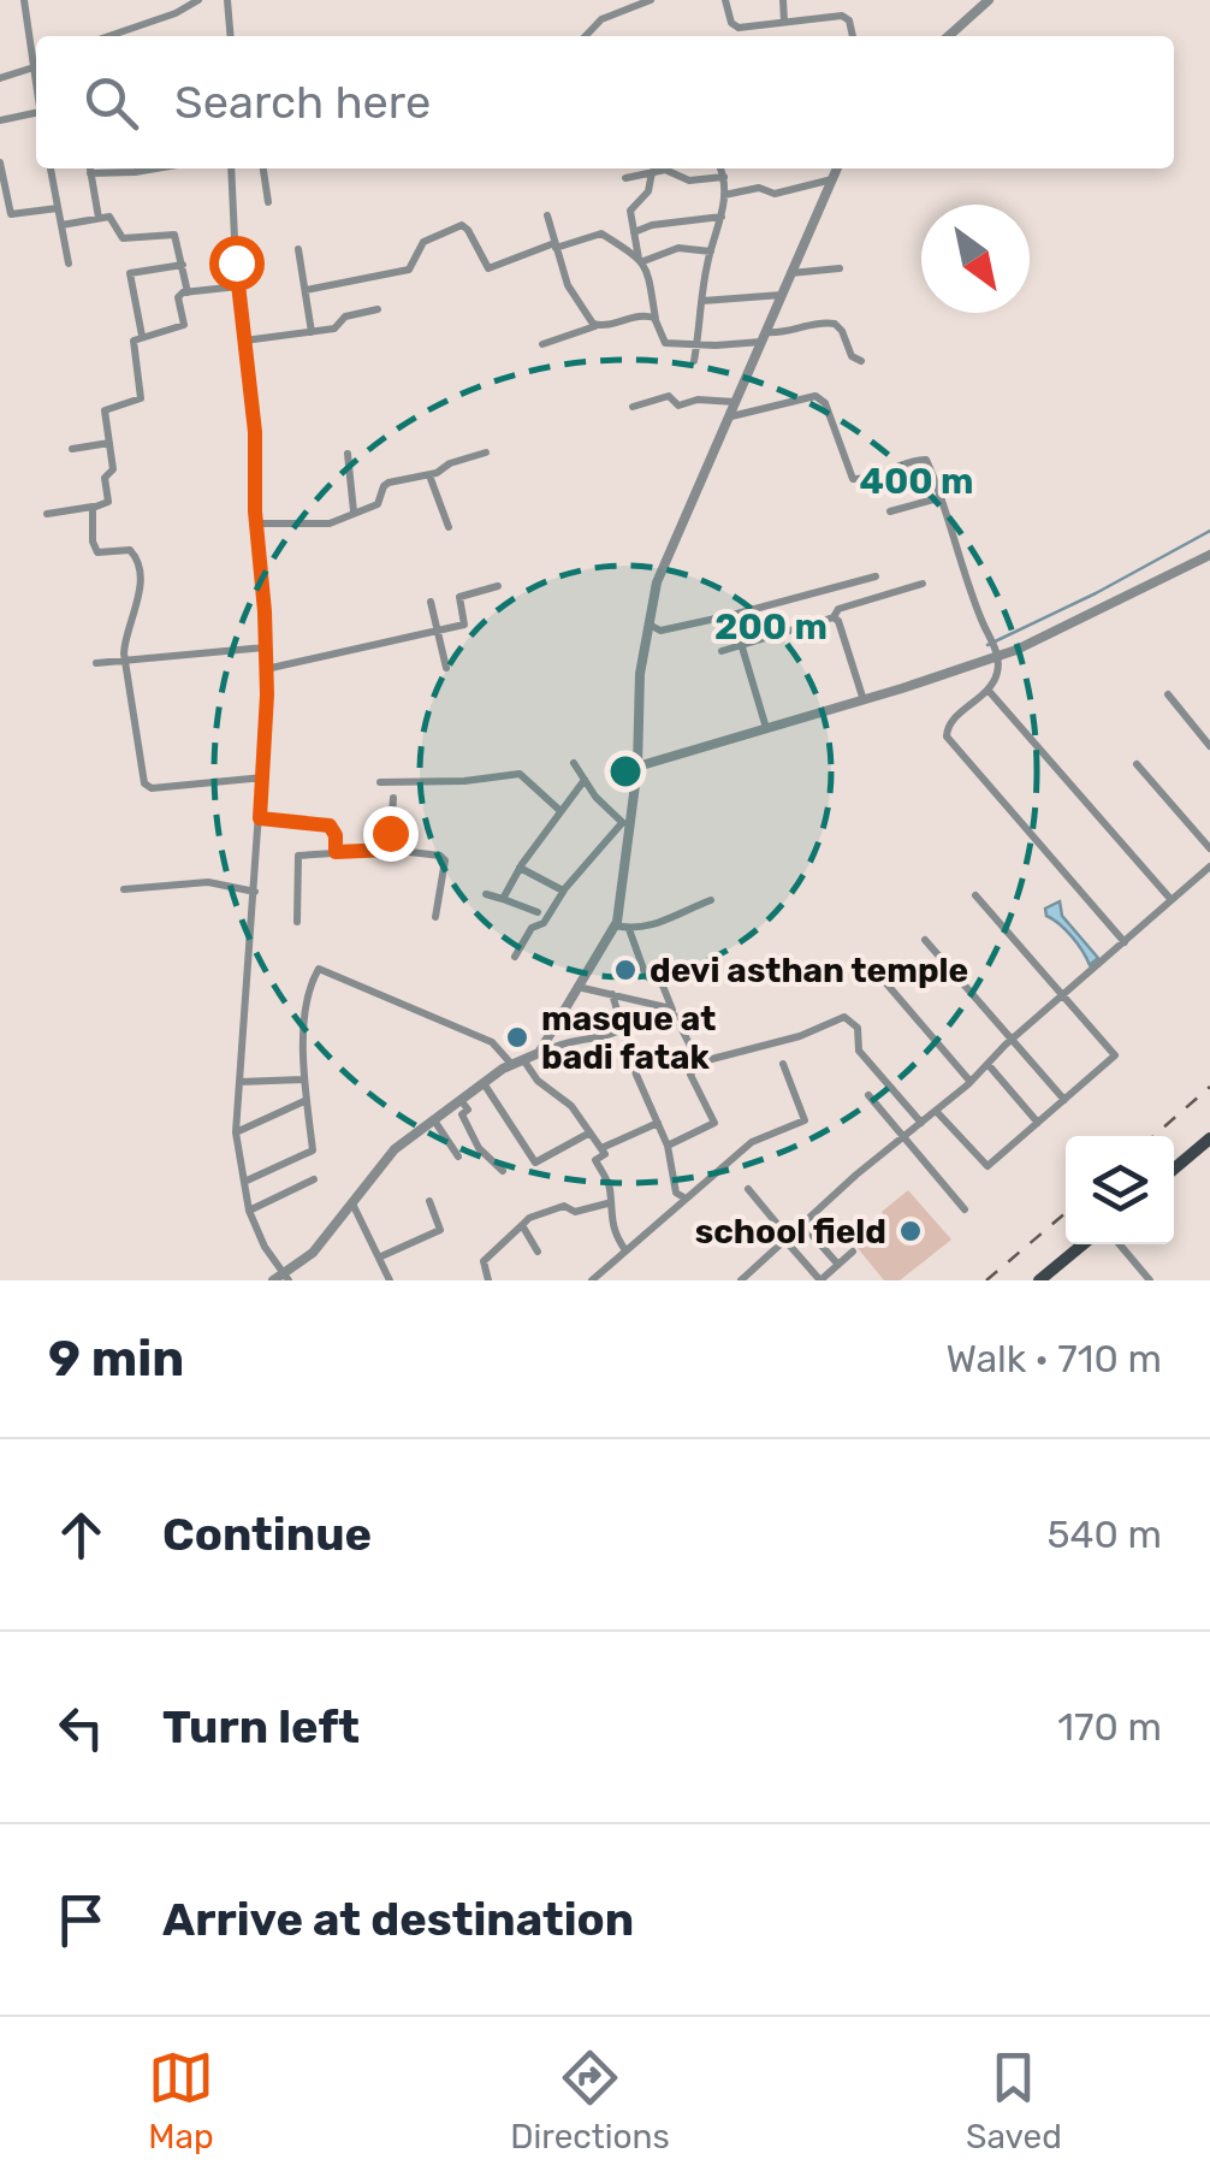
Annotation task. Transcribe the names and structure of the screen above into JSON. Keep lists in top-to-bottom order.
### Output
{
  "places": ["devi asthan temple", "masque at badi fatak", "school field"],
  "north": "bottom right",
  "page": {
    "search": "Search here",
    "heading": ["9 min", "Walk · 710 m"],
    "list": [
      ["Continue", "540 m"],
      ["Turn left", "170 m"],
      "Arrive at destination"
    ],
    "nav": ["Map", "Directions", "Saved"]
  },
  "rings": ["400 m", "200 m"]
}
